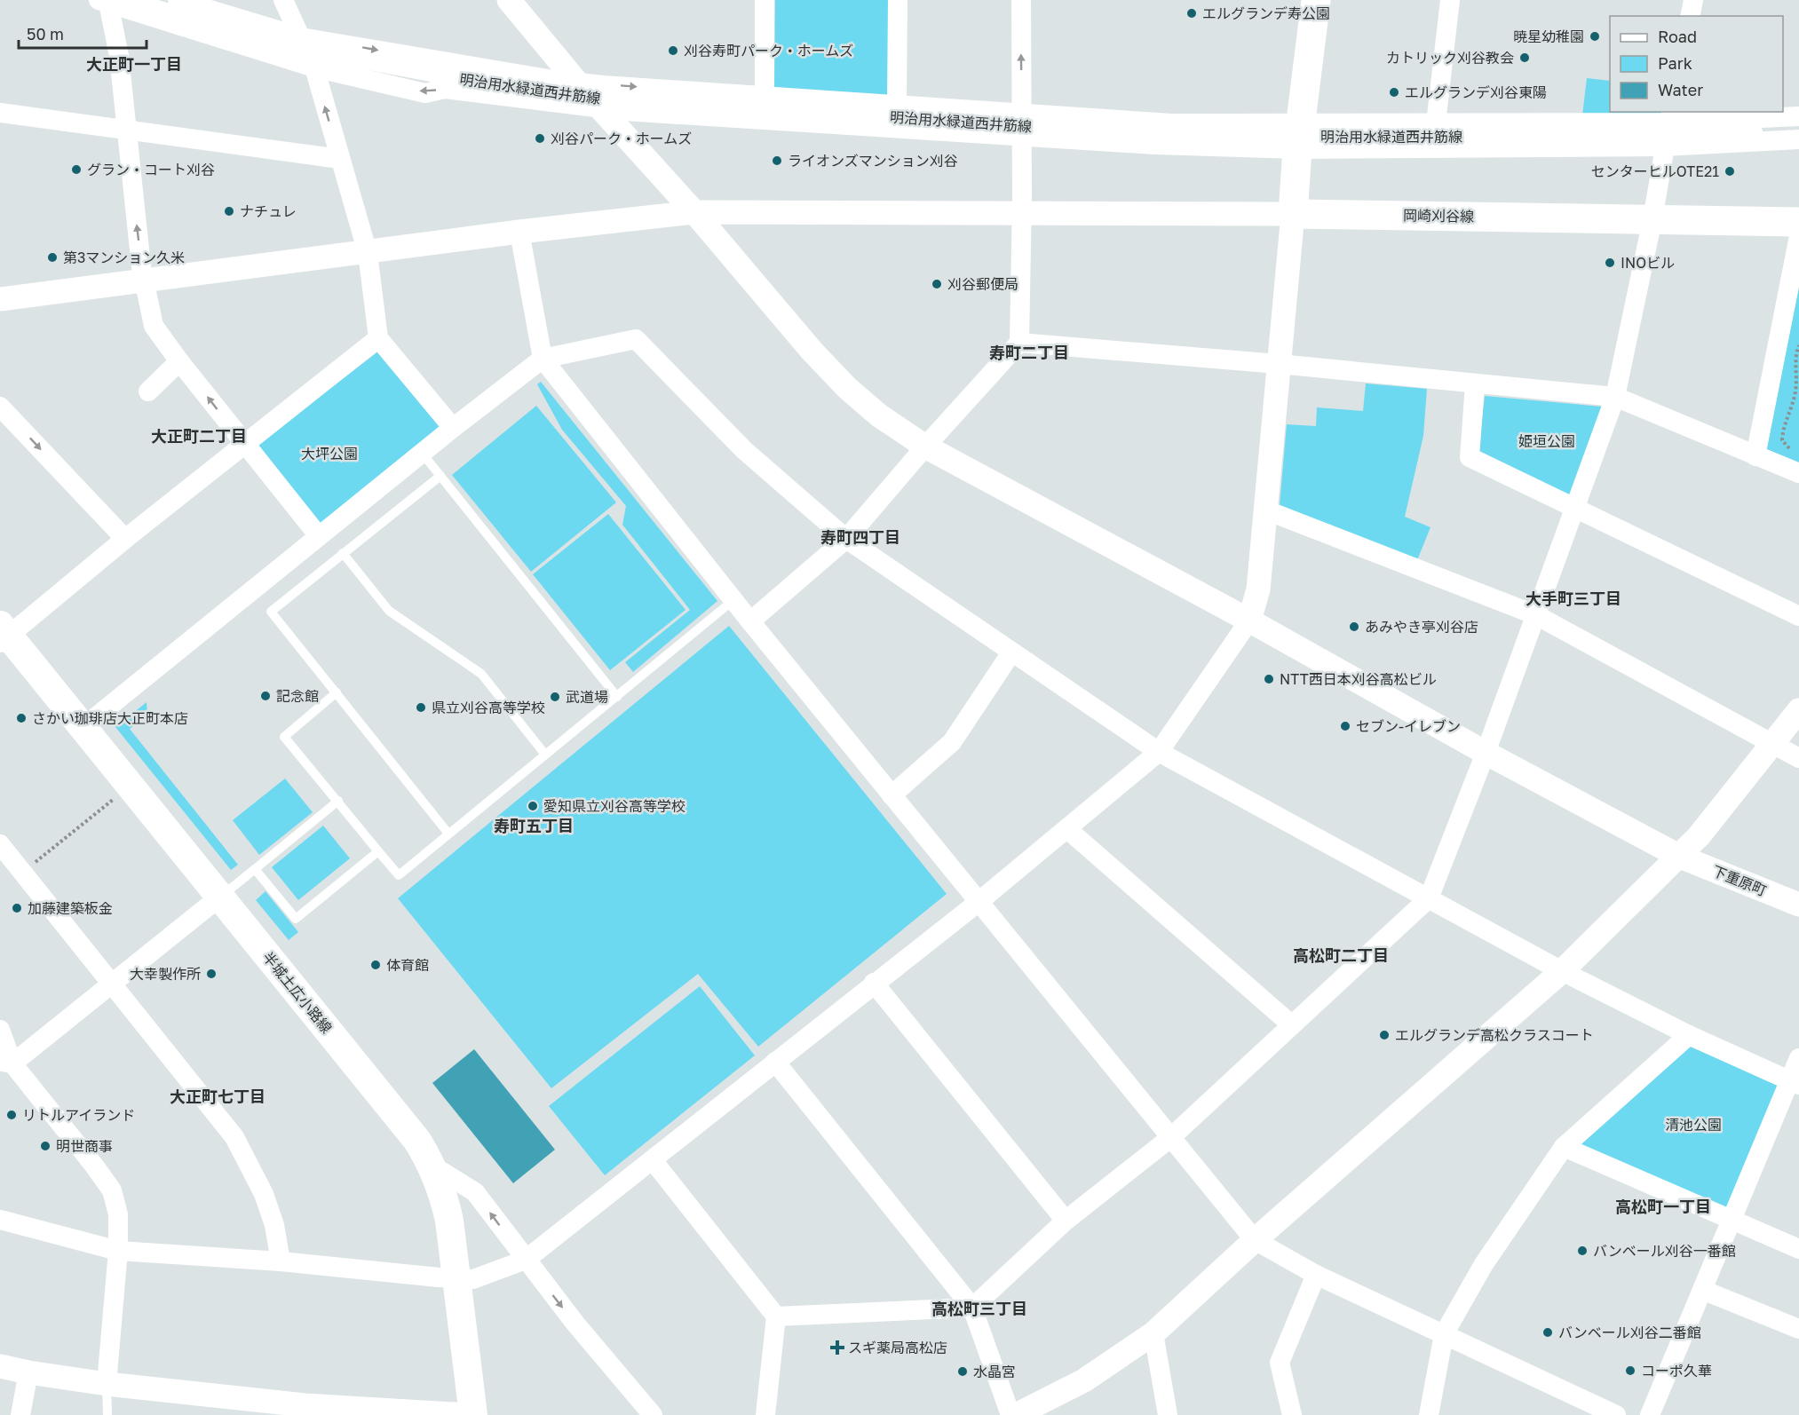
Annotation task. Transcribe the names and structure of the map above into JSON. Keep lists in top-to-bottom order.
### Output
{
  "streets": {
    "main road": ["岡崎刈谷線", "半城土広小路線"],
    "street": ["下重原町"]
  },
  "districts": [
    "大正町一丁目",
    "寿町二丁目",
    "大正町二丁目",
    "寿町四丁目",
    "大手町三丁目",
    "寿町五丁目",
    "高松町二丁目",
    "大正町七丁目",
    "高松町一丁目",
    "高松町三丁目"
  ],
  "parks": ["姫垣公園", "大坪公園", "清池公園"],
  "places": {
    "other": [
      "エルグランデ寿公園",
      "暁星幼稚園",
      "刈谷寿町パーク・ホームズ",
      "カトリック刈谷教会",
      "エルグランデ刈谷東陽",
      "刈谷パーク・ホームズ",
      "ライオンズマンション刈谷",
      "グラン・コート刈谷",
      "センターヒルOTE21",
      "ナチュレ",
      "第3マンション久米",
      "INOビル",
      "刈谷郵便局",
      "あみやき亭刈谷店",
      "NTT西日本刈谷高松ビル",
      "記念館",
      "武道場",
      "県立刈谷高等学校",
      "さかい珈琲店大正町本店",
      "セブン-イレブン",
      "愛知県立刈谷高等学校",
      "加藤建築板金",
      "体育館",
      "大幸製作所",
      "エルグランデ高松クラスコート",
      "リトルアイランド",
      "明世商事",
      "バンベール刈谷一番館",
      "バンベール刈谷二番館",
      "コーポ久華",
      "水晶宮"
    ],
    "health": ["スギ薬局高松店"]
  },
  "legend": ["Road", "Park", "Water"],
  "scale_bar": "50 m"
}
